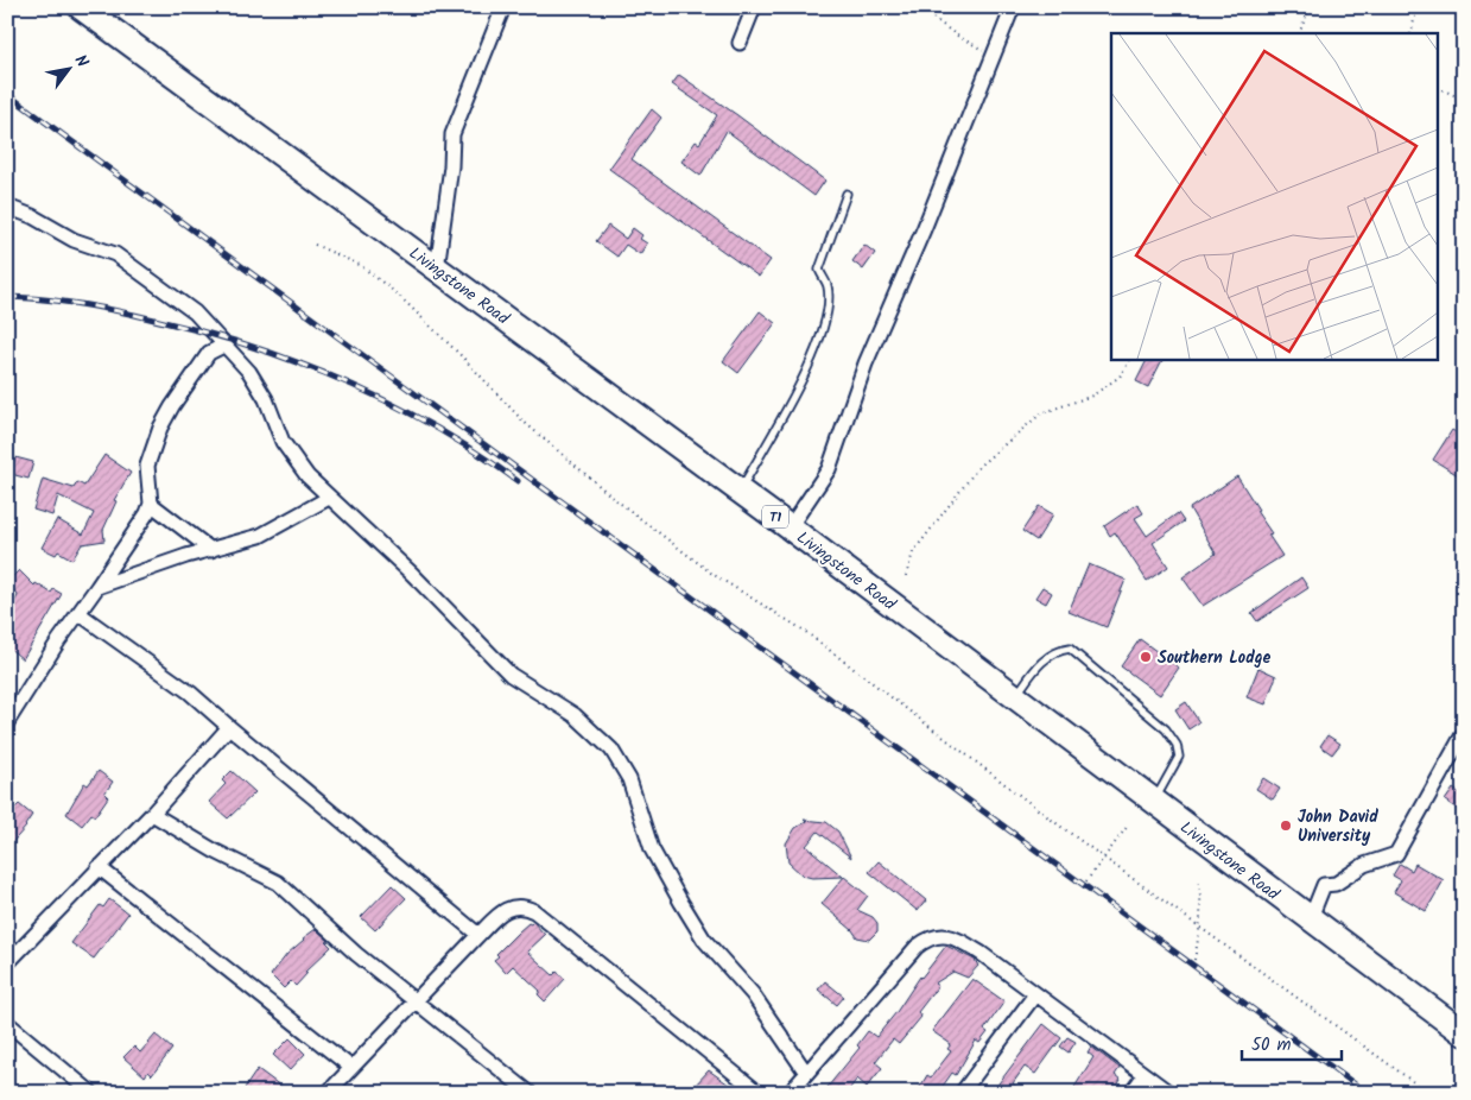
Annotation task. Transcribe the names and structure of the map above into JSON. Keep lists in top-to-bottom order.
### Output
{
  "streets": {
    "highway": ["Livingstone Road", "T1"]
  },
  "places": ["Southern Lodge", "John David University"],
  "scale_bar": "50 m",
  "north": "top right"
}
